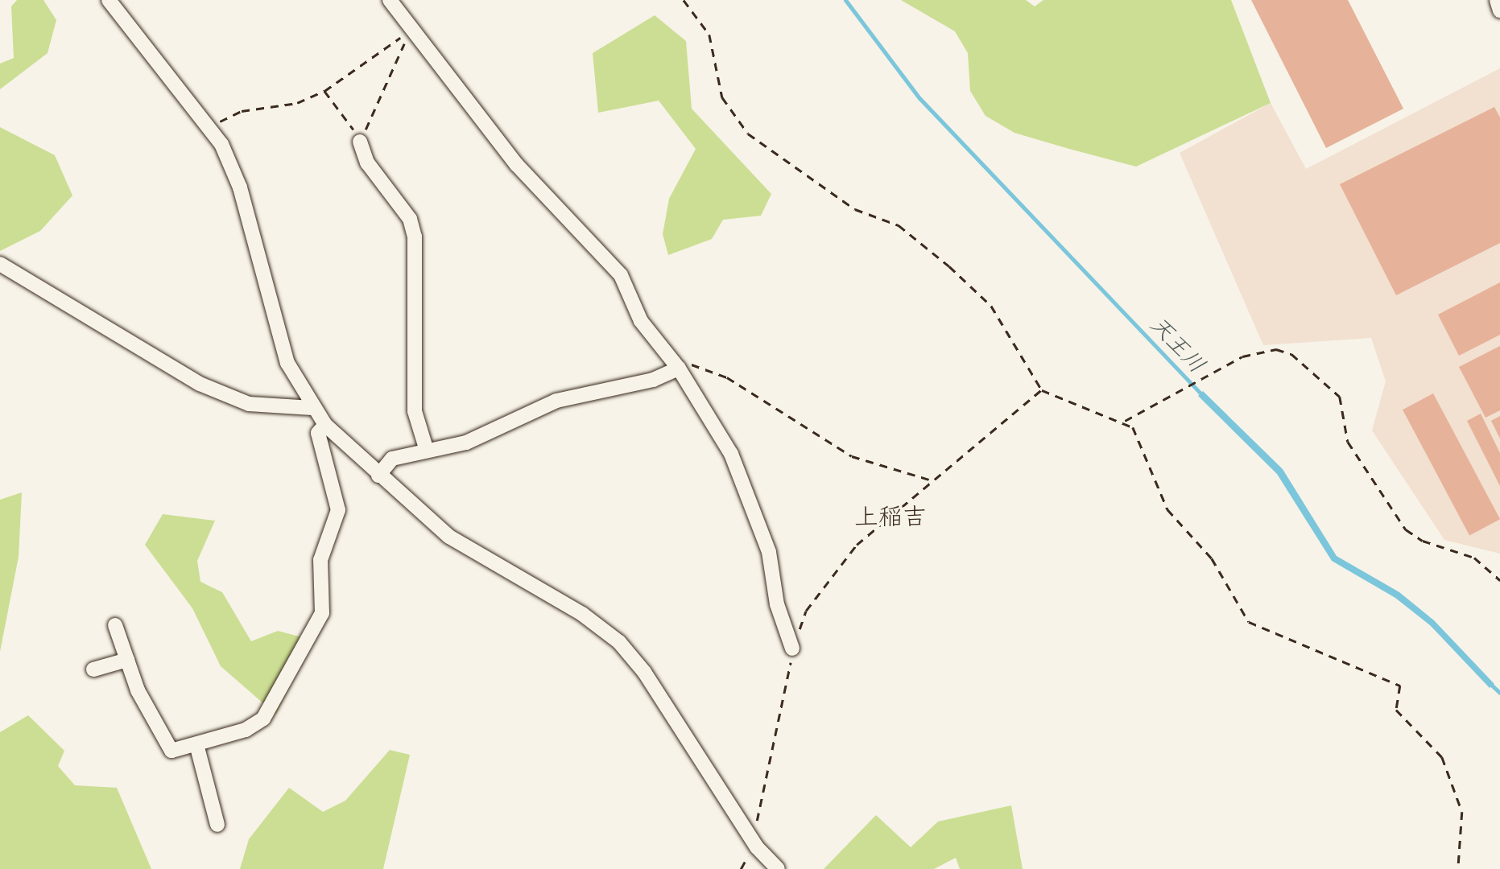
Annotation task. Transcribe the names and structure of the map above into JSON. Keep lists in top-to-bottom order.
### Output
{
  "districts": ["上稲吉"],
  "water": ["天王川"]
}
